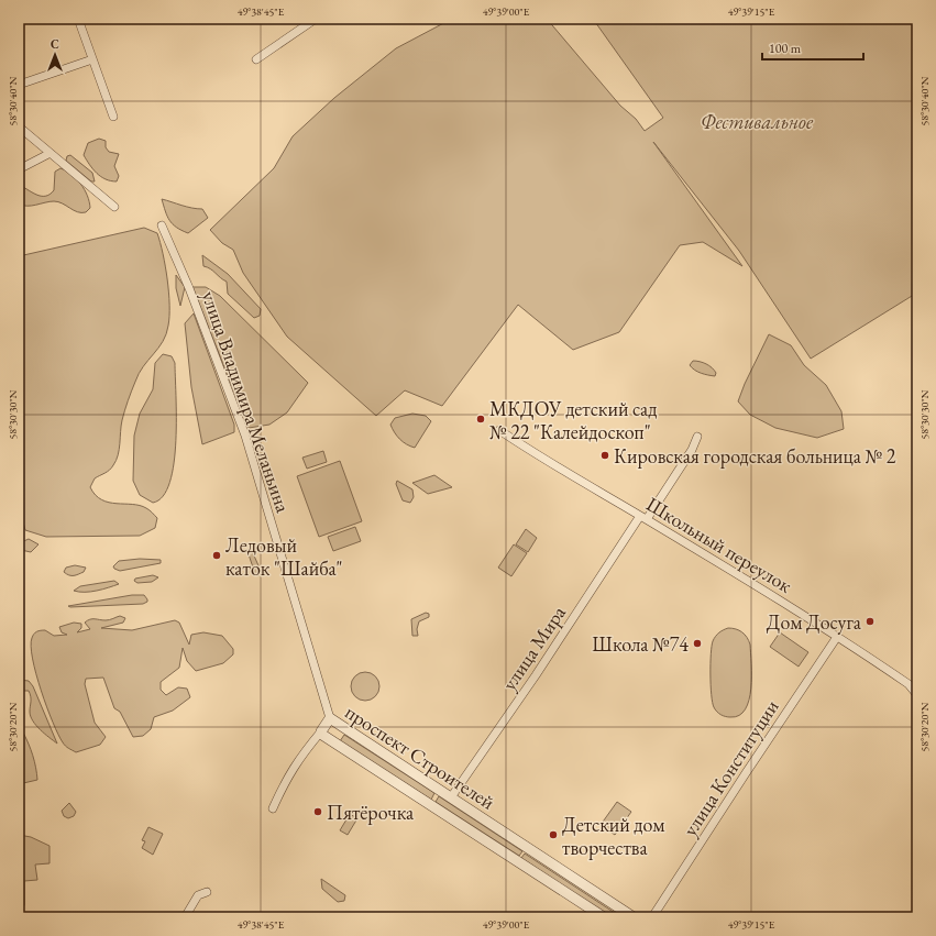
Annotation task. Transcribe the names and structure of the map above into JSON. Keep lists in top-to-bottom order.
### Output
{
  "streets": {
    "street": [
      "улица Владимира Меланьина",
      "Школьный переулок",
      "улица Мира",
      "проспект Строителей",
      "улица Конституции"
    ]
  },
  "crossings": [
    ["улица Владимира Меланьина", "проспект Строителей"],
    ["Школьный переулок", "улица Мира"],
    ["Школьный переулок", "улица Конституции"],
    ["улица Мира", "проспект Строителей"]
  ],
  "parks": ["Фестивальное"],
  "places": [
    "МКДОУ детский сад № 22 \"Калейдоскоп\"",
    "Кировская городская больница № 2",
    "Ледовый каток \"Шайба\"",
    "Дом Досуга",
    "Школа №74",
    "Пятёрочка",
    "Детский дом творчества"
  ],
  "scale_bar": "100 m",
  "north": "top",
  "coordinates": [
    "49°38'45\"E",
    "49°39'00\"E",
    "49°39'15\"E",
    "58°30'40\"N",
    "58°30'30\"N",
    "58°30'20\"N"
  ]
}
